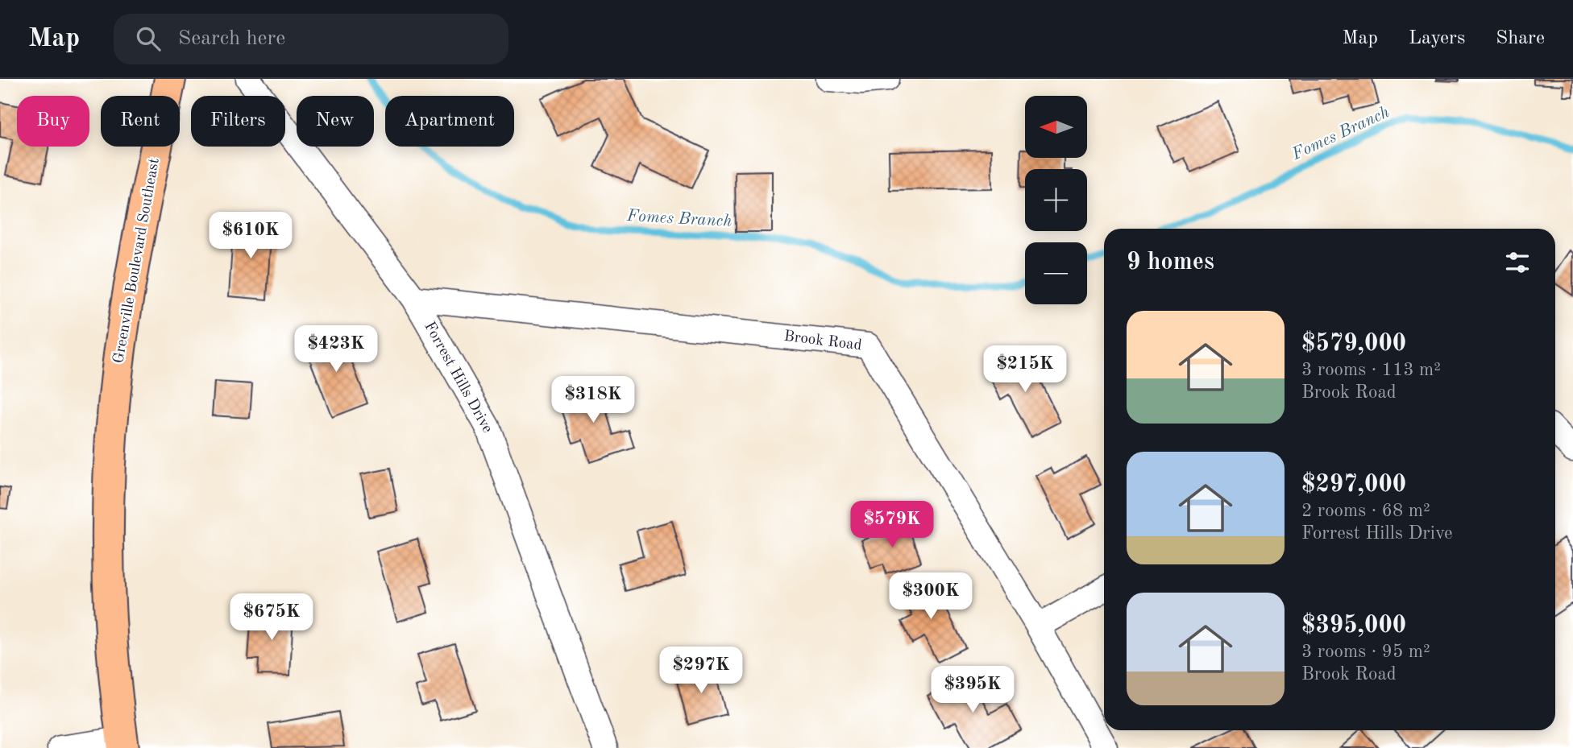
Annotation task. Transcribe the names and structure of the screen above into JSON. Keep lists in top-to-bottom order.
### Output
{
  "streets": {
    "highway": ["Greenville Boulevard Southeast"],
    "street": ["Brook Road", "Forrest Hills Drive"]
  },
  "crossings": [
    ["Brook Road", "Forrest Hills Drive"]
  ],
  "water": ["Fomes Branch"],
  "north": "left",
  "page": {
    "header": "Map",
    "search": "Search here",
    "nav": ["Map", "Layers", "Share"],
    "map_buttons": ["+", "−"],
    "chip": [
      "Buy",
      "Rent",
      "Filters",
      "New",
      "Apartment"
    ],
    "price": [
      "$610K",
      "$423K",
      "$215K",
      "$318K",
      "$579K",
      "$300K",
      "$675K",
      "$297K",
      "$395K"
    ],
    "heading": "9 homes",
    "list": [
      {
        "name": "$579,000",
        "note": "3 rooms · 113 m² · Brook Road"
      },
      {
        "name": "$297,000",
        "note": "2 rooms · 68 m² · Forrest Hills Drive"
      },
      {
        "name": "$395,000",
        "note": "3 rooms · 95 m² · Brook Road"
      }
    ]
  }
}
